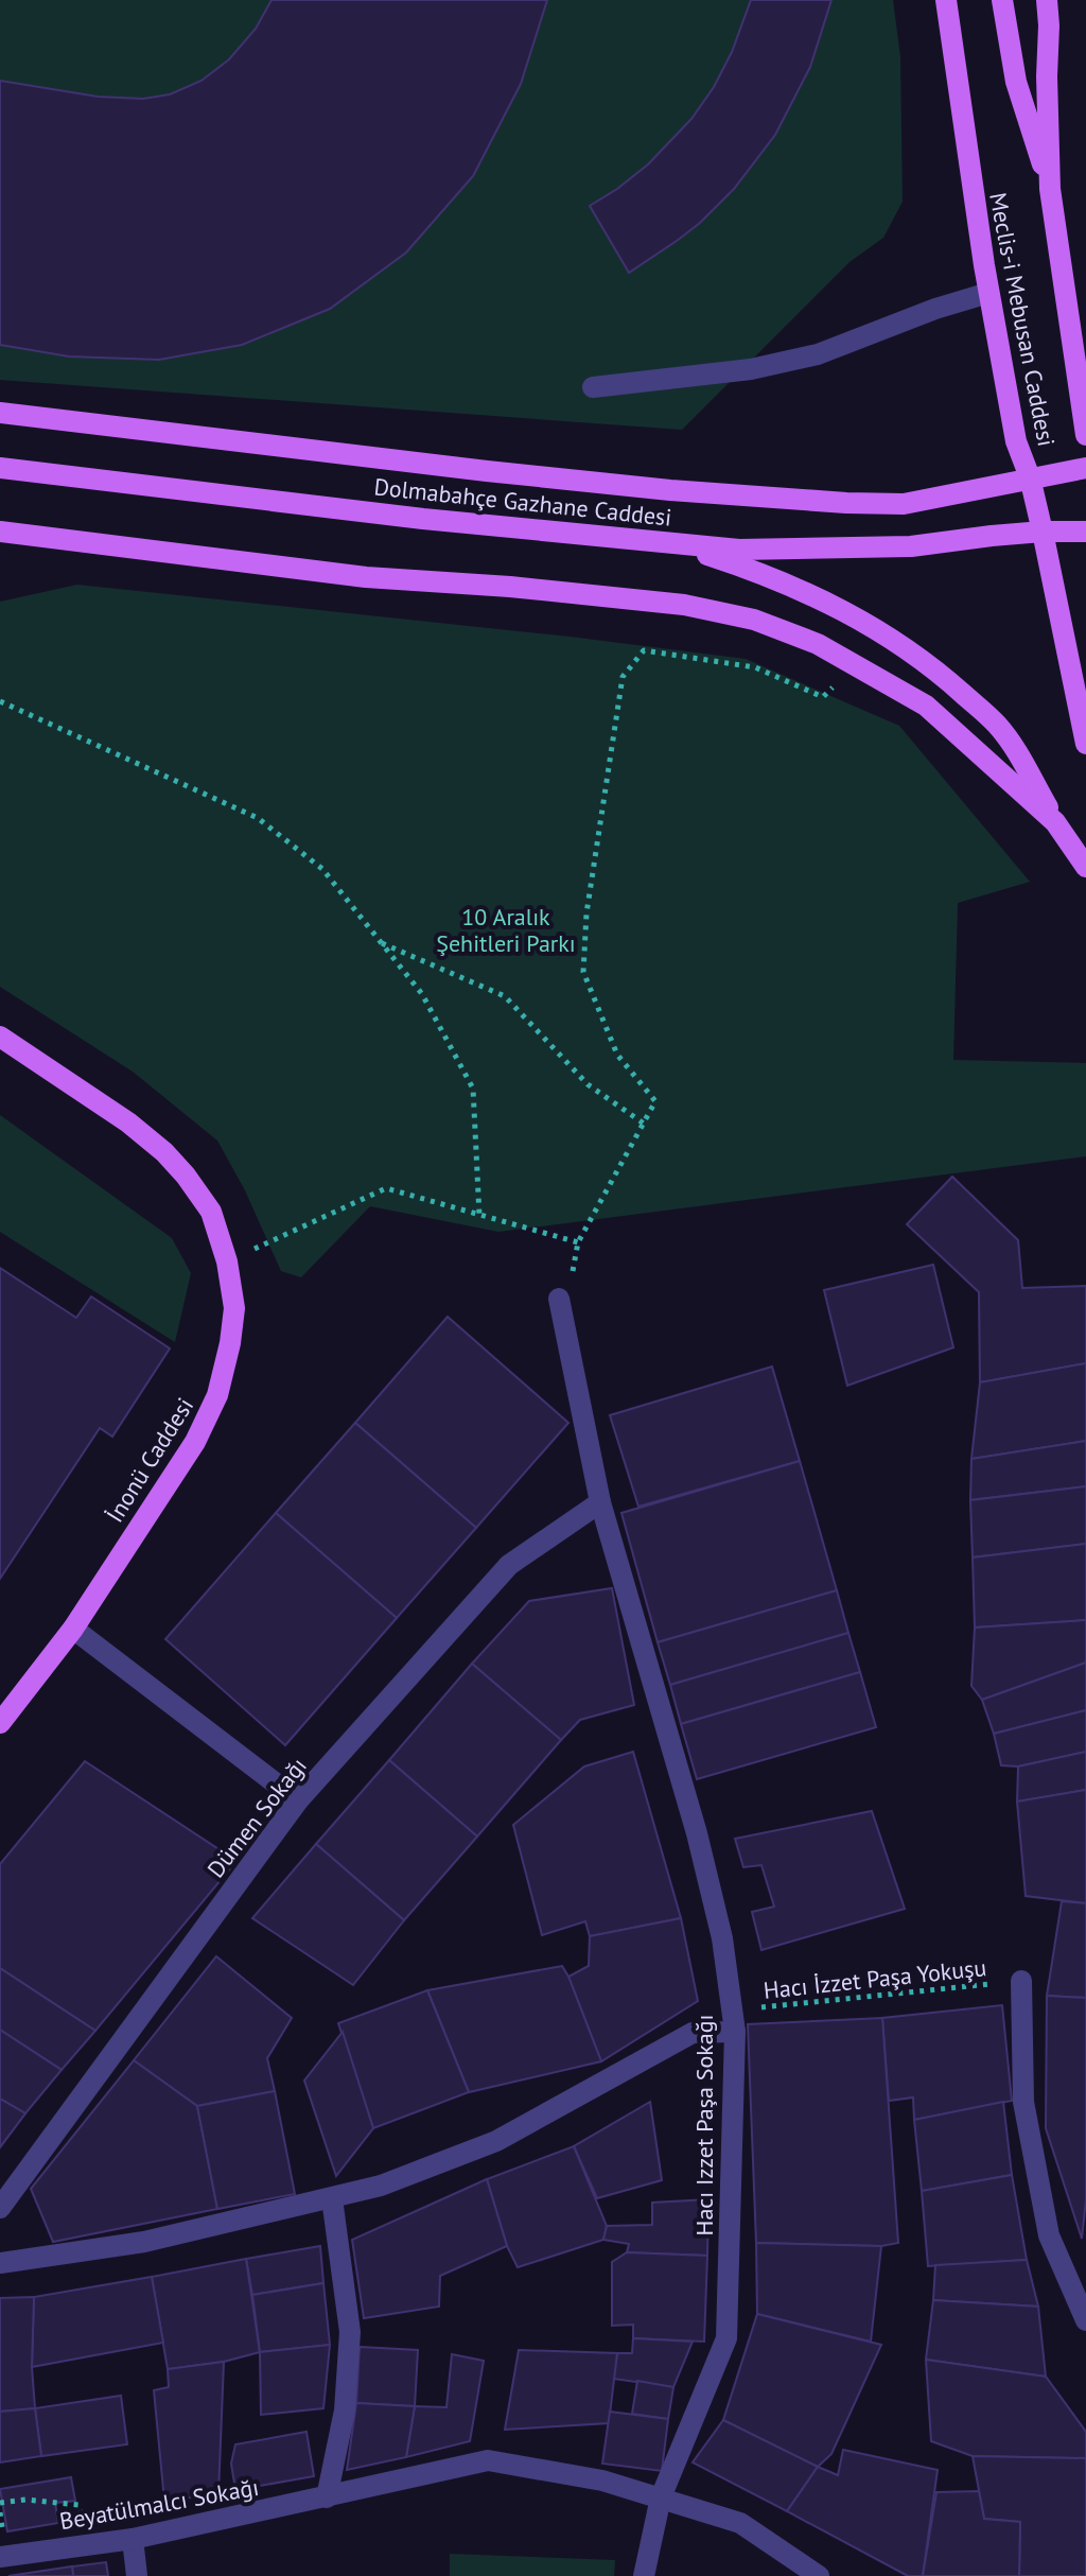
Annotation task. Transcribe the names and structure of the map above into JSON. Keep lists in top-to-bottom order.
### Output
{
  "streets": {
    "main road": ["Meclis-i Mebusan Caddesi", "Dolmabahçe Gazhane Caddesi", "İnonü Caddesi"],
    "street": ["Dümen Sokağı", "Hacı Izzet Paşa Sokağı", "Beyatülmalcı Sokağı"],
    "path": ["Hacı İzzet Paşa Yokuşu"]
  },
  "crossings": [
    ["Meclis-i Mebusan Caddesi", "Dolmabahçe Gazhane Caddesi"],
    ["Dümen Sokağı", "Hacı Izzet Paşa Sokağı"],
    ["Hacı İzzet Paşa Yokuşu", "Hacı Izzet Paşa Sokağı"],
    ["Hacı Izzet Paşa Sokağı", "Beyatülmalcı Sokağı"]
  ],
  "parks": ["10 Aralık Şehitleri Parkı"]
}
